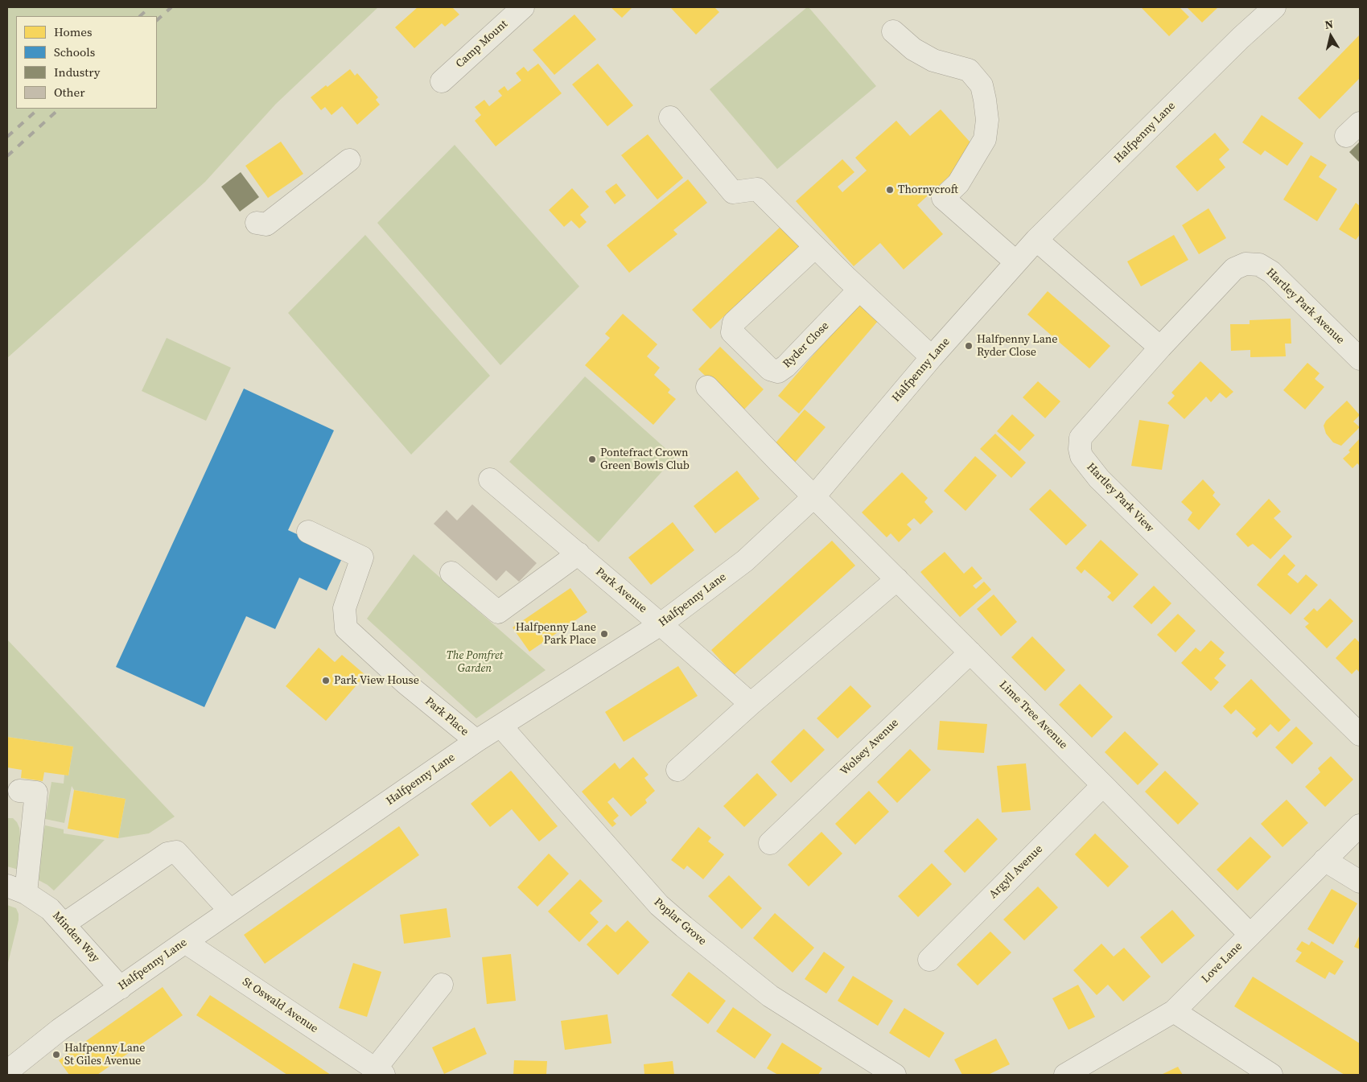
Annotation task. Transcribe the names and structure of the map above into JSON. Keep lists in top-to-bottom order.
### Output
{
  "streets": {
    "street": [
      "Camp Mount",
      "Halfpenny Lane",
      "Hartley Park Avenue",
      "Ryder Close",
      "Hartley Park View",
      "Park Avenue",
      "Lime Tree Avenue",
      "Park Place",
      "Wolsey Avenue",
      "Argyll Avenue",
      "Poplar Grove",
      "Minden Way",
      "Love Lane",
      "St Oswald Avenue"
    ]
  },
  "crossings": [
    ["Halfpenny Lane", "Park Avenue"],
    ["Halfpenny Lane", "Lime Tree Avenue"],
    ["Halfpenny Lane", "Park Place"],
    ["Halfpenny Lane", "Poplar Grove"],
    ["Halfpenny Lane", "Minden Way"],
    ["Halfpenny Lane", "St Oswald Avenue"],
    ["Hartley Park Avenue", "Hartley Park View"],
    ["Lime Tree Avenue", "Wolsey Avenue"],
    ["Lime Tree Avenue", "Argyll Avenue"],
    ["Lime Tree Avenue", "Love Lane"]
  ],
  "parks": ["The Pomfret Garden"],
  "places": [
    "Thornycroft",
    "Halfpenny Lane Ryder Close",
    "Pontefract Crown Green Bowls Club",
    "Halfpenny Lane Park Place",
    "Park View House",
    "Halfpenny Lane St Giles Avenue"
  ],
  "legend": [
    "Homes",
    "Schools",
    "Industry",
    "Other"
  ],
  "north": "top"
}
